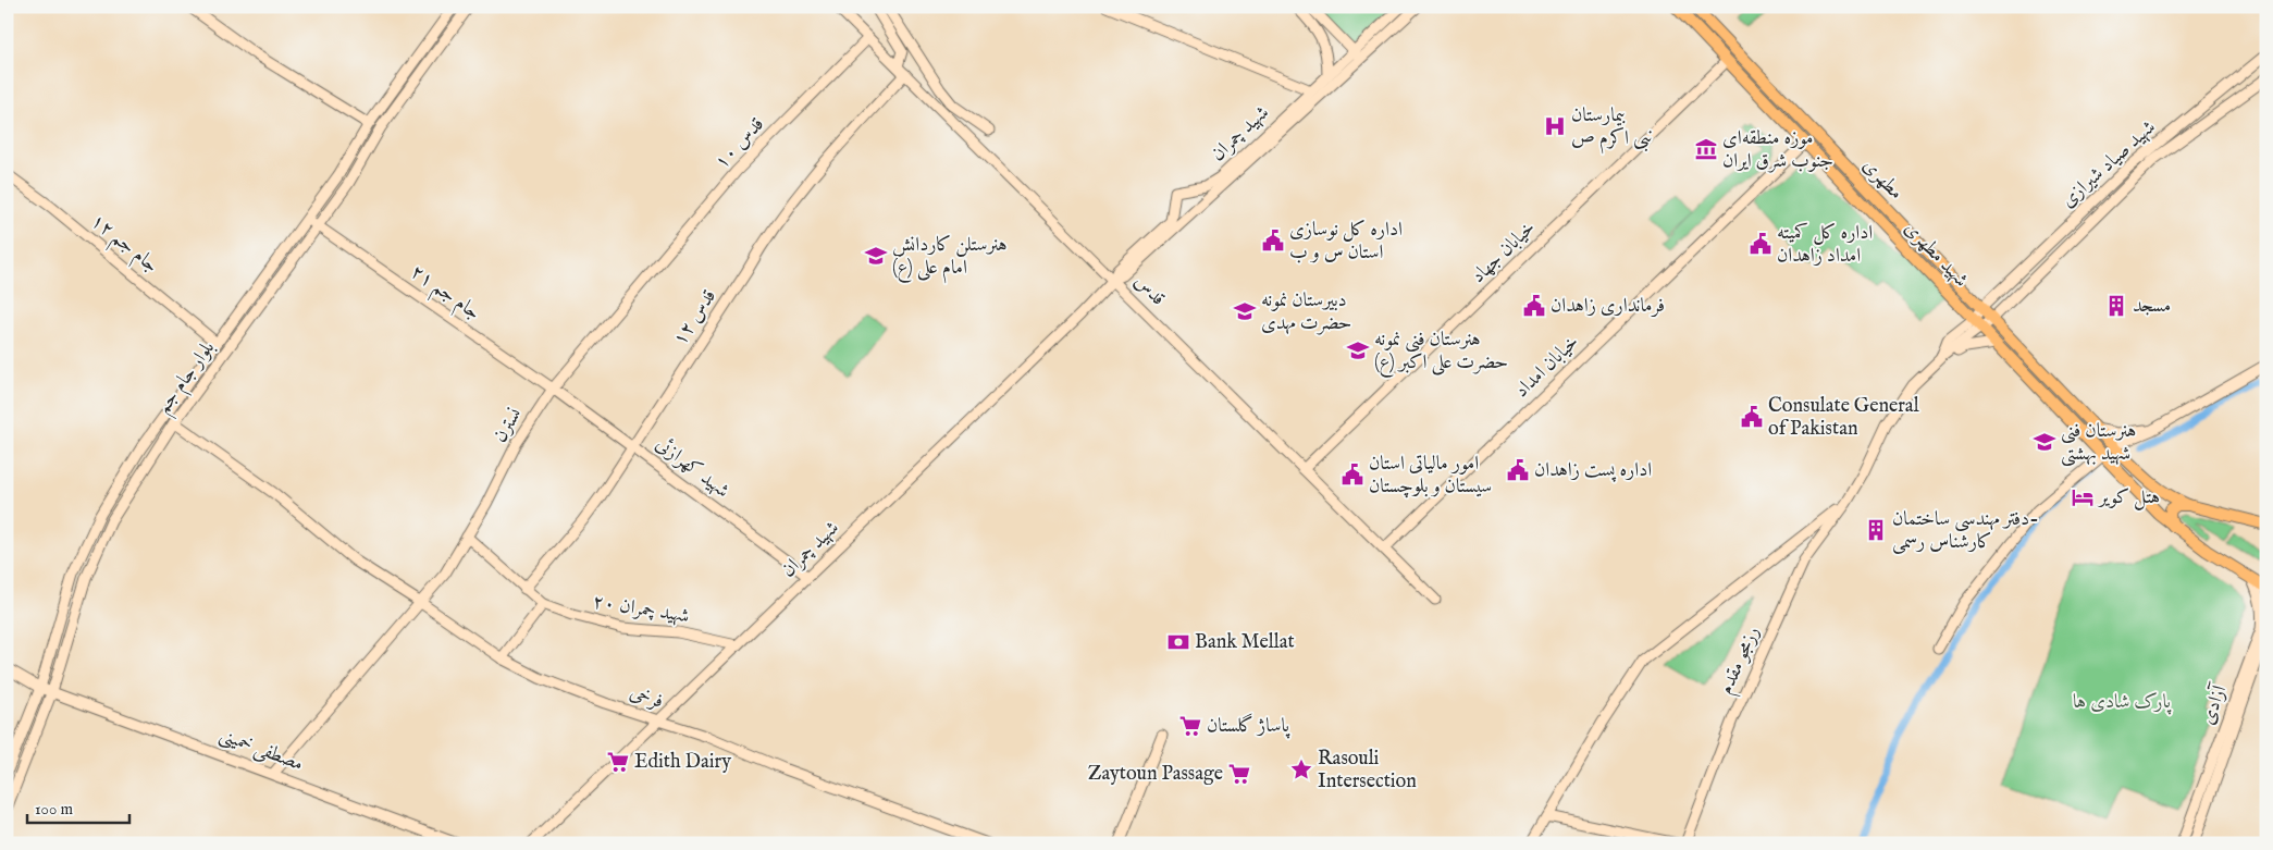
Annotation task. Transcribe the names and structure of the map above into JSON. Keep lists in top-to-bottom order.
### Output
{
  "streets": {
    "main road": ["مطهری", "شهید مطهری"],
    "street": [
      "شهید چمران",
      "قدس ۱۰",
      "شهید صیاد شیرازی",
      "جام جم ۱۲",
      "خیابان جهاد",
      "قدس",
      "جام جم ۲۱",
      "قدس ۱۲",
      "خیابان امداد",
      "بلوار جام جم",
      "نسترن",
      "شهید کهرازئی",
      "شهید چمران ۲۰",
      "رزمجو مقدم",
      "فرخی",
      "آزادی",
      "مصطفی خمینی"
    ]
  },
  "crossings": [
    ["شهید چمران", "قدس"],
    ["شهید چمران", "شهید کهرازئی"],
    ["شهید چمران", "شهید چمران ۲۰"],
    ["شهید چمران", "فرخی"],
    ["قدس ۱۰", "قدس"],
    ["قدس ۱۰", "نسترن"],
    ["شهید صیاد شیرازی", "مطهری"],
    ["شهید صیاد شیرازی", "شهید مطهری"],
    ["شهید صیاد شیرازی", "رزمجو مقدم"],
    ["جام جم ۱۲", "بلوار جام جم"],
    ["خیابان جهاد", "شهید مطهری"],
    ["خیابان جهاد", "قدس"],
    ["شهید مطهری", "خیابان امداد"],
    ["شهید مطهری", "آزادی"],
    ["قدس", "قدس ۱۲"],
    ["قدس", "خیابان امداد"],
    ["جام جم ۲۱", "بلوار جام جم"],
    ["جام جم ۲۱", "نسترن"],
    ["جام جم ۲۱", "شهید کهرازئی"],
    ["قدس ۱۲", "شهید کهرازئی"],
    ["قدس ۱۲", "شهید چمران ۲۰"],
    ["بلوار جام جم", "فرخی"],
    ["بلوار جام جم", "مصطفی خمینی"],
    ["نسترن", "شهید کهرازئی"],
    ["نسترن", "شهید چمران ۲۰"],
    ["نسترن", "فرخی"],
    ["نسترن", "مصطفی خمینی"]
  ],
  "parks": ["پارک شادی ها"],
  "places": {
    "hospital": ["بیمارستان نبی اکرم ص"],
    "museum": ["موزه منطقه‌ای جنوب شرق ایران"],
    "public building": [
      "اداره کل نوسازی استان س و ب",
      "اداره کل کمیته امداد زاهدان",
      "فرمانداری زاهدان",
      "Consulate General of Pakistan",
      "اداره پست زاهدان",
      "امور مالیاتی استان سیستان و بلوچستان"
    ],
    "school or university": [
      "هنرستلن کاردانش امام علی (ع)",
      "دبیرستان نمونه حضرت مهدی",
      "هنرستان فنی نمونه حضرت علی اکبر (ع)",
      "هنرستان فنی شهید بهشتی"
    ],
    "building": ["مسجد", "دفتر مهندسی ساختمان- کارشناس رسمی"],
    "hotel": ["هتل کویر"],
    "bank": ["Bank Mellat"],
    "supermarket": ["پاساژ گلستان", "Edith Dairy", "Zaytoun Passage"],
    "place": ["Rasouli Intersection"]
  },
  "scale_bar": "100 m"
}
